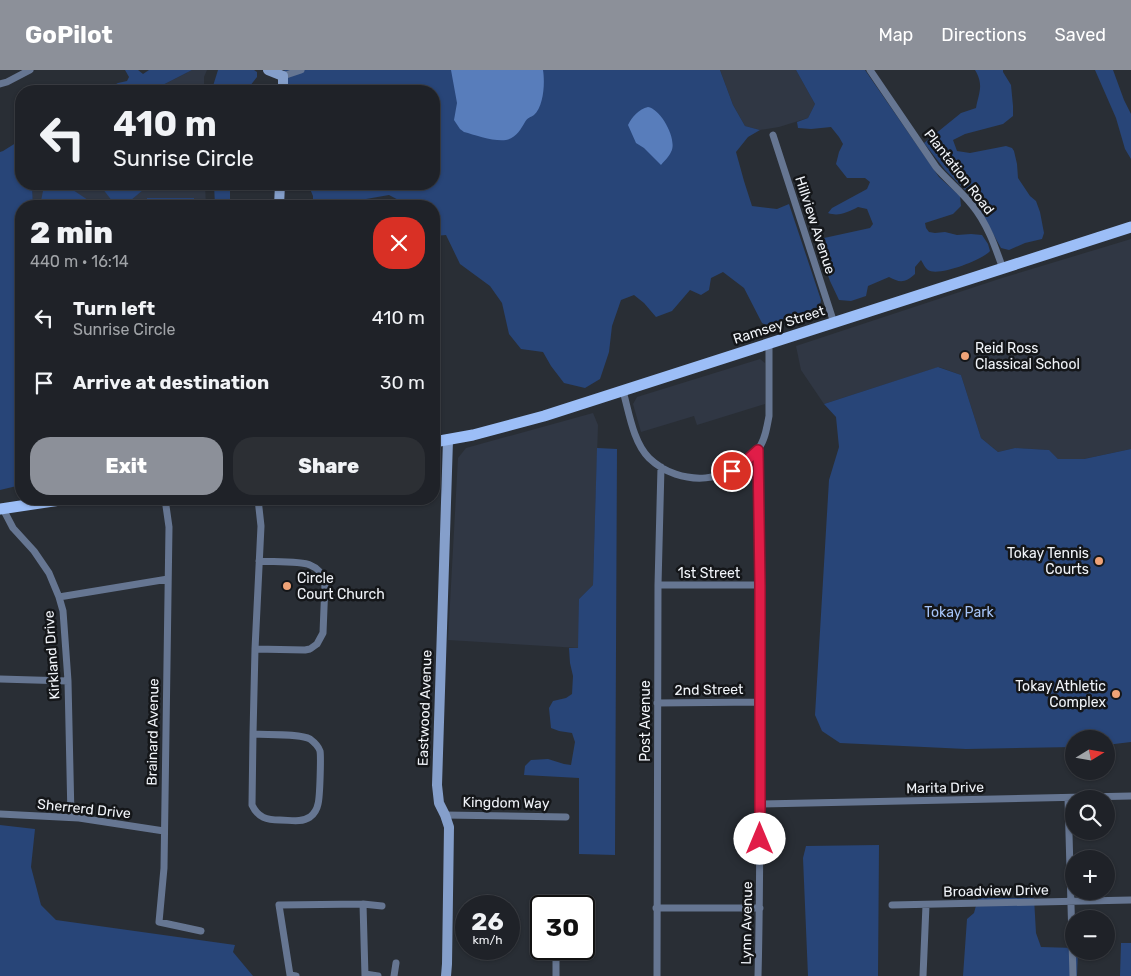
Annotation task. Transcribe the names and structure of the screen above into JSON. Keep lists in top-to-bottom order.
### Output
{
  "streets": {
    "main road": ["Ramsey Street"],
    "street": [
      "Plantation Road",
      "Hillview Avenue",
      "1st Street",
      "Kirkland Drive",
      "2nd Street",
      "Eastwood Avenue",
      "Post Avenue",
      "Brainard Avenue",
      "Marita Drive",
      "Kingdom Way",
      "Sherrerd Drive",
      "Broadview Drive",
      "Lynn Avenue"
    ]
  },
  "crossings": [
    ["Plantation Road", "Ramsey Street"],
    ["Hillview Avenue", "Ramsey Street"],
    ["Ramsey Street", "Eastwood Avenue"],
    ["1st Street", "Post Avenue"],
    ["1st Street", "Lynn Avenue"],
    ["Kirkland Drive", "Sherrerd Drive"],
    ["2nd Street", "Post Avenue"],
    ["2nd Street", "Lynn Avenue"],
    ["Eastwood Avenue", "Kingdom Way"],
    ["Brainard Avenue", "Sherrerd Drive"],
    ["Marita Drive", "Lynn Avenue"]
  ],
  "parks": ["Tokay Park"],
  "places": [
    "Reid Ross Classical School",
    "Tokay Tennis Courts",
    "Circle Court Church",
    "Tokay Athletic Complex"
  ],
  "north": "right",
  "page": {
    "header": "GoPilot",
    "nav": ["Map", "Directions", "Saved"],
    "turn": ["410 m", "Sunrise Circle"],
    "heading": ["2 min", "440 m · 16:14"],
    "list": [
      {
        "name": "Turn left",
        "note": "Sunrise Circle",
        "value": "410 m"
      },
      {
        "name": "Arrive at destination",
        "value": "30 m"
      }
    ],
    "buttons": ["Exit", "Share"],
    "map_buttons": ["+", "−"],
    "speed": "26 km/h",
    "limit": "30"
  }
}
